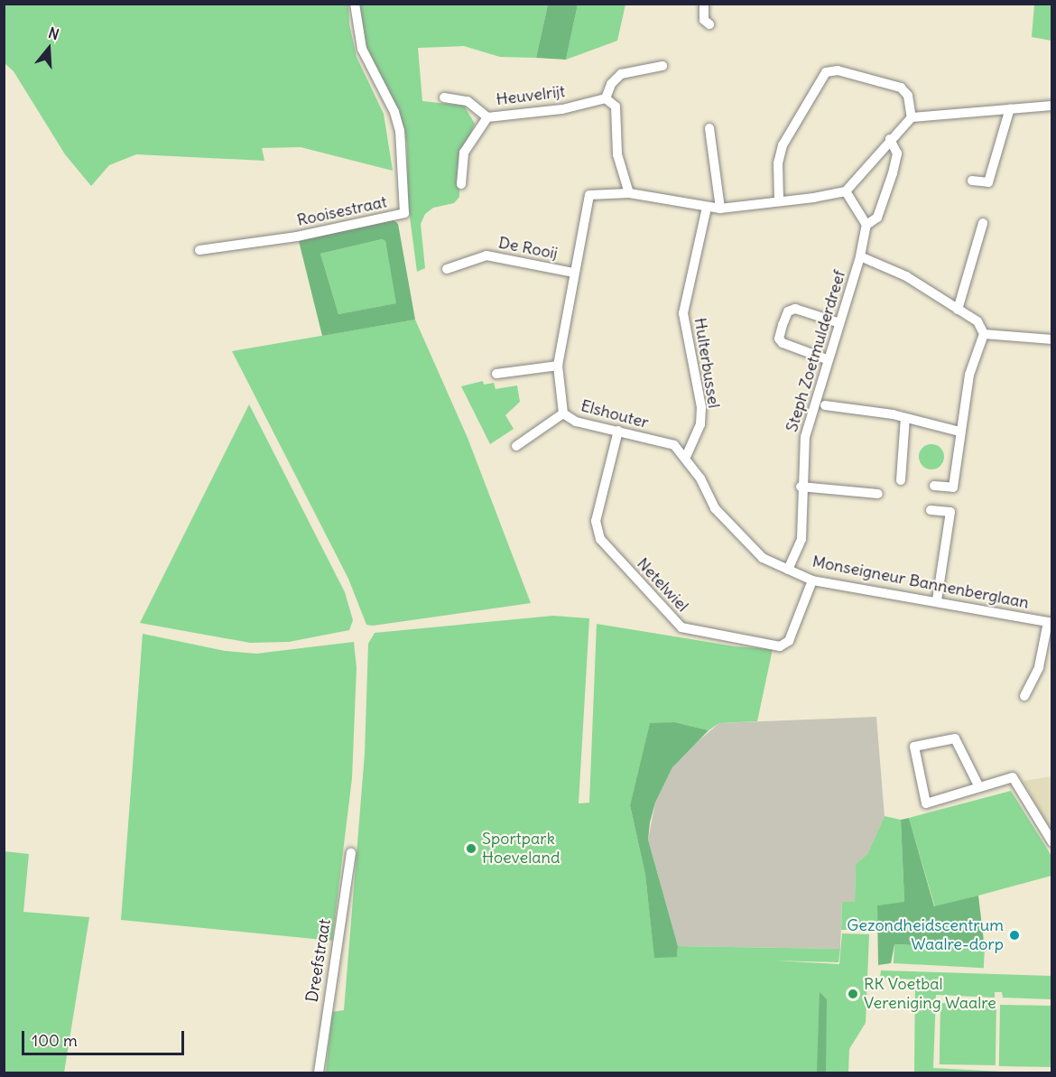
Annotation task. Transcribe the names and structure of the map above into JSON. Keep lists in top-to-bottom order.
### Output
{
  "streets": {
    "street": [
      "Heuvelrijt",
      "Rooisestraat",
      "De Rooij",
      "Steph Zoetmulderdreef",
      "Hulterbussel",
      "Elshouter",
      "Monseigneur Bannenberglaan",
      "Netelwiel",
      "Dreefstraat"
    ]
  },
  "crossings": [
    ["De Rooij", "Elshouter"],
    ["Steph Zoetmulderdreef", "Elshouter"],
    ["Steph Zoetmulderdreef", "Monseigneur Bannenberglaan"],
    ["Hulterbussel", "Elshouter"],
    ["Elshouter", "Monseigneur Bannenberglaan"],
    ["Elshouter", "Netelwiel"],
    ["Monseigneur Bannenberglaan", "Netelwiel"]
  ],
  "places": ["Sportpark Hoeveland", "Gezondheidscentrum Waalre-dorp", "RK Voetbal Vereniging Waalre"],
  "scale_bar": "100 m",
  "north": "top"
}
